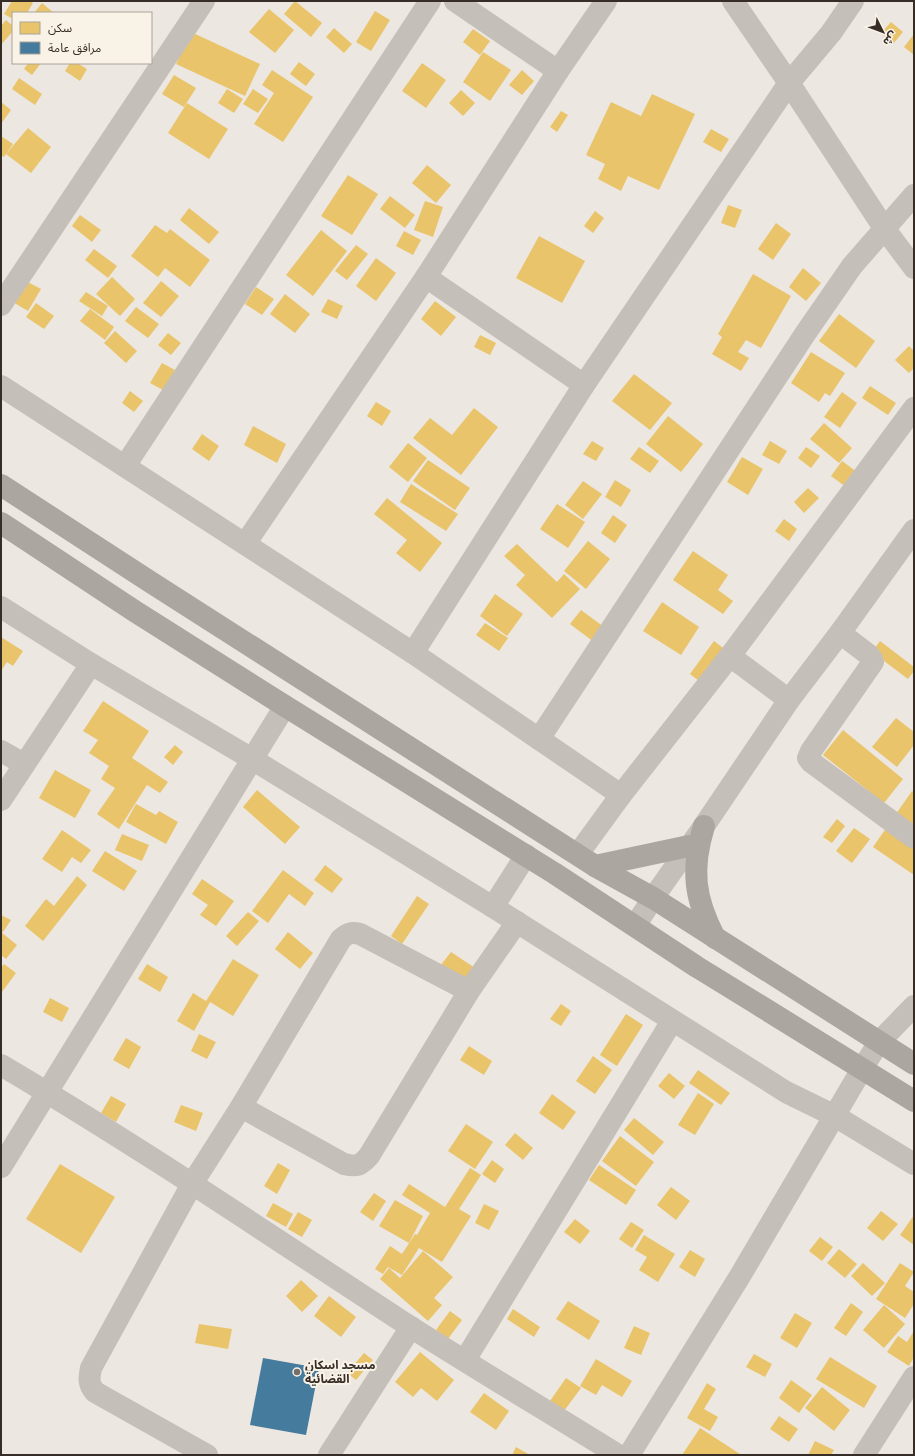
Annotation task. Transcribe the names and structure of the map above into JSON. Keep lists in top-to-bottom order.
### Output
{
  "places": ["مسجد اسكان القضائية"],
  "legend": ["سكن", "مرافق عامة"],
  "north": "bottom right"
}
